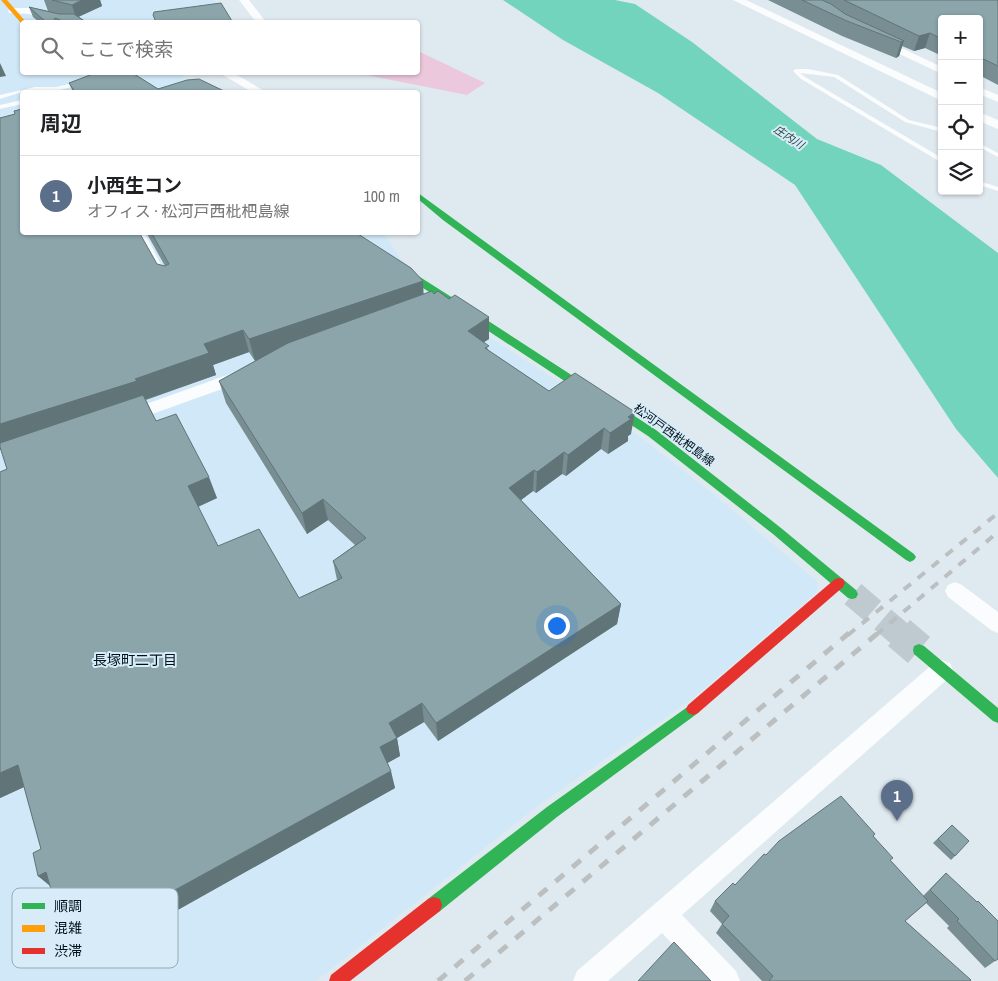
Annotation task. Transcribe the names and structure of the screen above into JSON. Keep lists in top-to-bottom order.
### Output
{
  "streets": {
    "street": ["松河戸西枇杷島線"]
  },
  "districts": ["長塚町二丁目"],
  "water": ["庄内川"],
  "legend": ["順調", "混雑", "渋滞"],
  "page": {
    "map_buttons": ["+", "−"],
    "search": "ここで検索",
    "heading": "周辺",
    "list": [
      {
        "mark": "1",
        "name": "小西生コン",
        "note": "オフィス · 松河戸西枇杷島線",
        "value": "100 m"
      }
    ],
    "pins": "1"
  }
}
